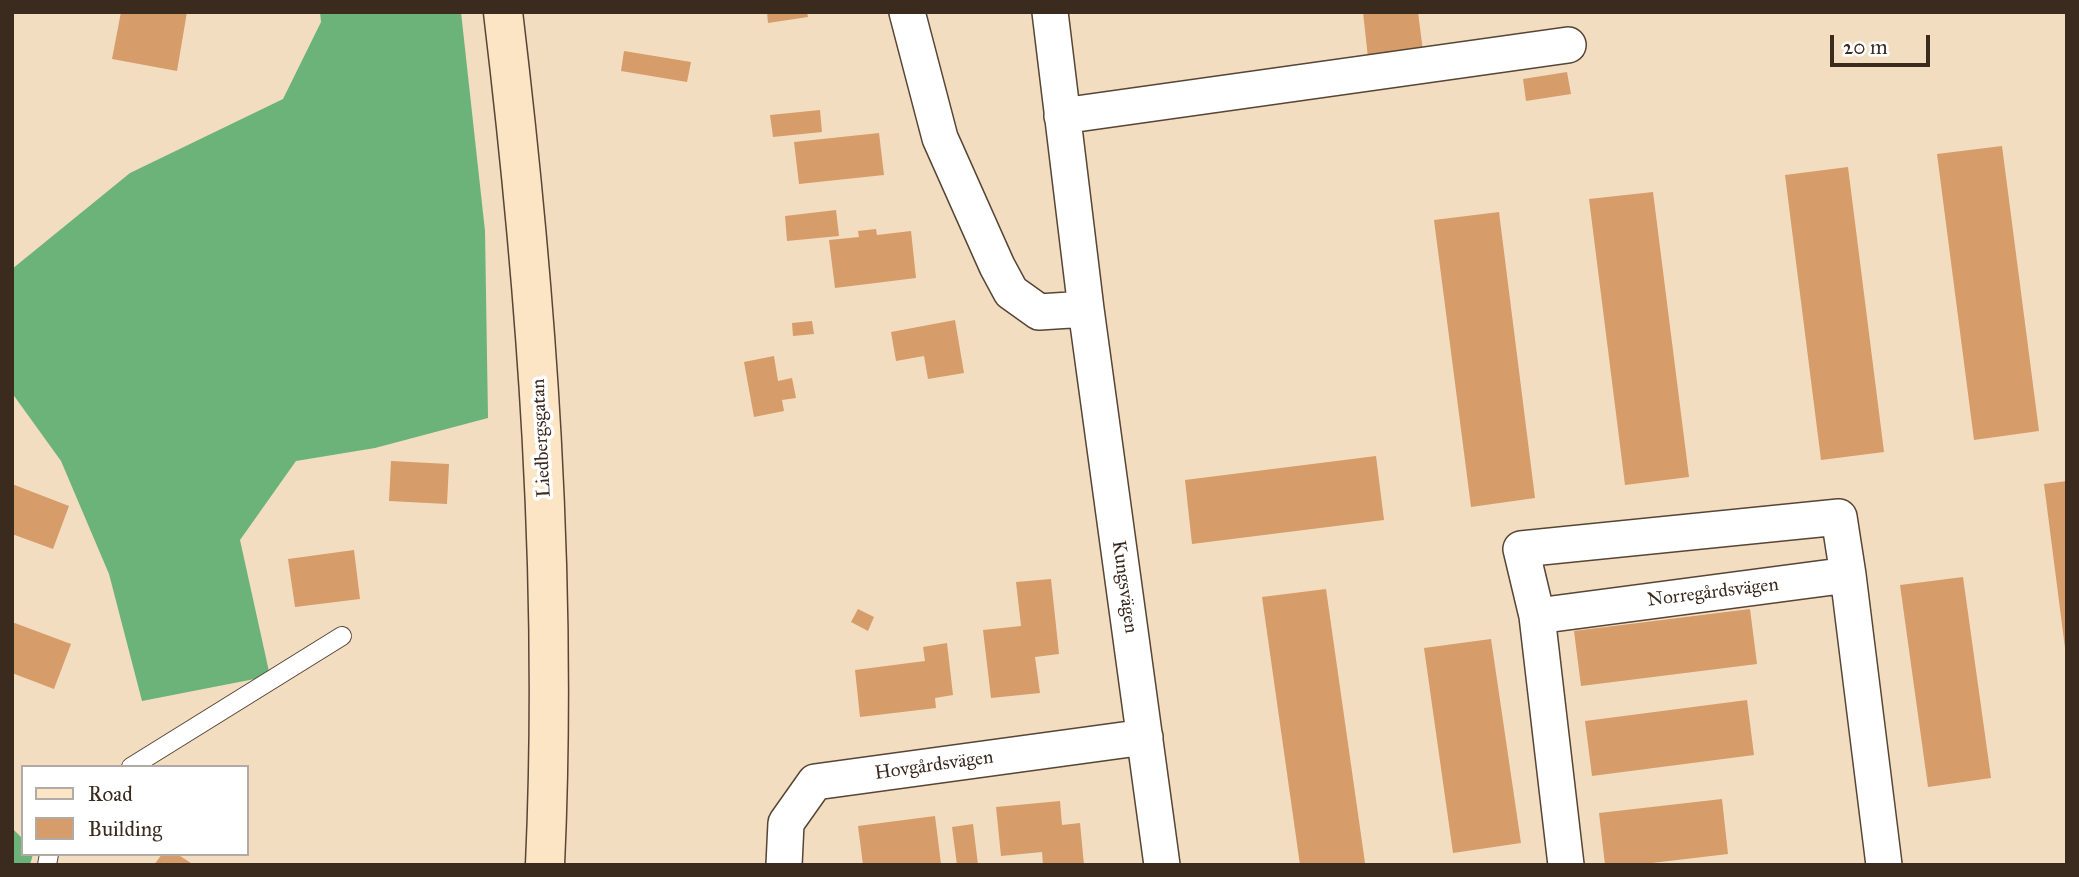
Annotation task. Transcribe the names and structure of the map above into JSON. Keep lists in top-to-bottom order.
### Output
{
  "streets": {
    "street": [
      "Liedbergsgatan",
      "Kungsvägen",
      "Norregårdsvägen",
      "Hovgårdsvägen"
    ]
  },
  "crossings": [
    ["Kungsvägen", "Hovgårdsvägen"]
  ],
  "legend": ["Road", "Building"],
  "scale_bar": "20 m"
}
